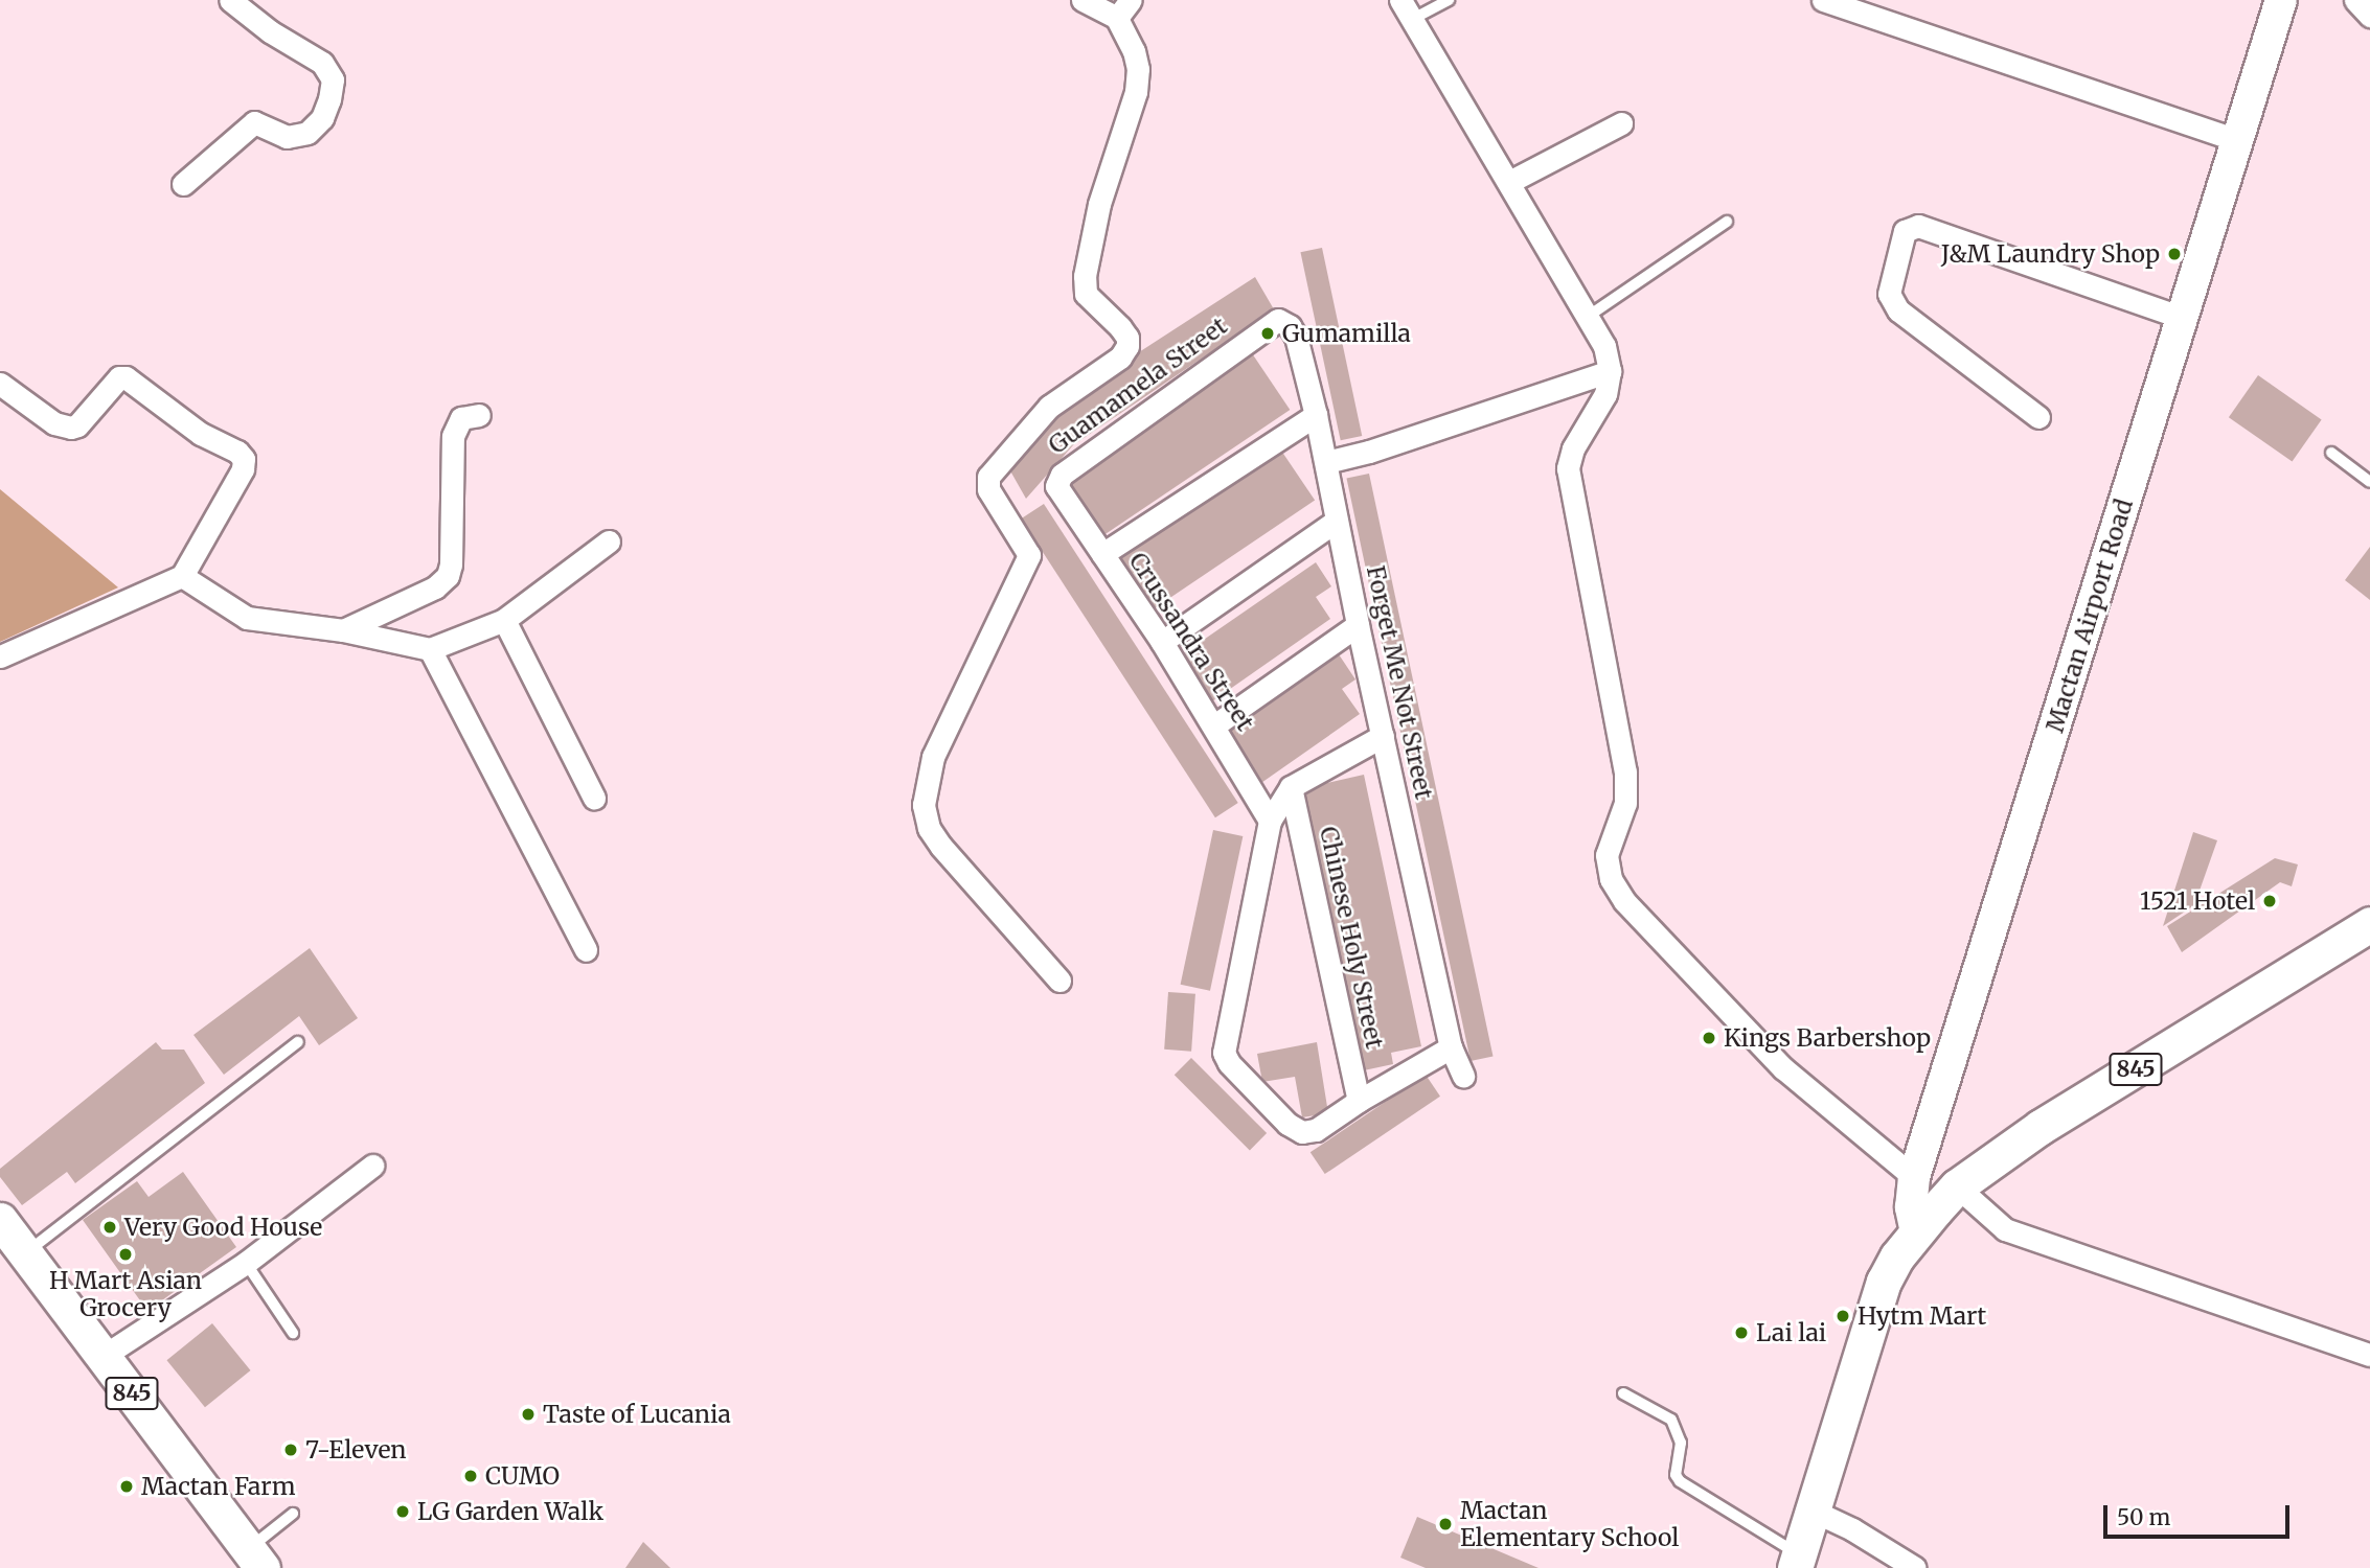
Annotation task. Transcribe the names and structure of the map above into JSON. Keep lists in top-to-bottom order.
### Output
{
  "streets": {
    "main road": ["Mactan Airport Road", "845"],
    "street": [
      "Guamamela Street",
      "Crussandra Street",
      "Forget Me Not Street",
      "Chinese Holy Street"
    ]
  },
  "crossings": [
    ["Guamamela Street", "Crussandra Street"],
    ["Guamamela Street", "Forget Me Not Street"],
    ["Mactan Airport Road", "845"]
  ],
  "places": [
    "J&M Laundry Shop",
    "Gumamilla",
    "1521 Hotel",
    "Kings Barbershop",
    "Very Good House",
    "H Mart Asian Grocery",
    "Hytm Mart",
    "Lai lai",
    "Taste of Lucania",
    "7-Eleven",
    "CUMO",
    "Mactan Farm",
    "LG Garden Walk",
    "Mactan Elementary School"
  ],
  "scale_bar": "50 m"
}
